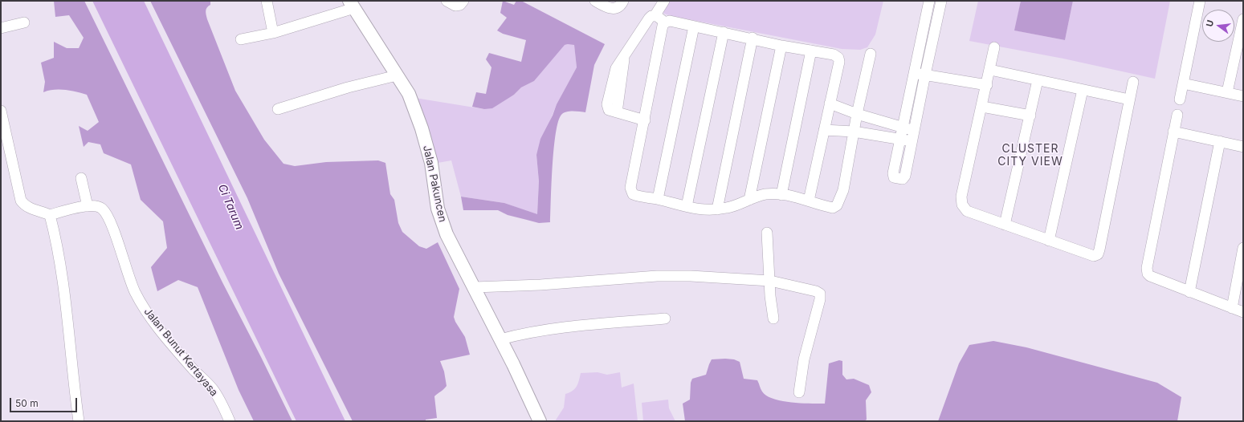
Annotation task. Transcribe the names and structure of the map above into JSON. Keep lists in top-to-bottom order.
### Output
{
  "streets": {
    "street": ["Jalan Pakuncen", "Jalan Bunut Kertayasa"]
  },
  "districts": ["CLUSTER CITY VIEW"],
  "water": ["Ci Tarum"],
  "scale_bar": "50 m",
  "north": "left"
}
